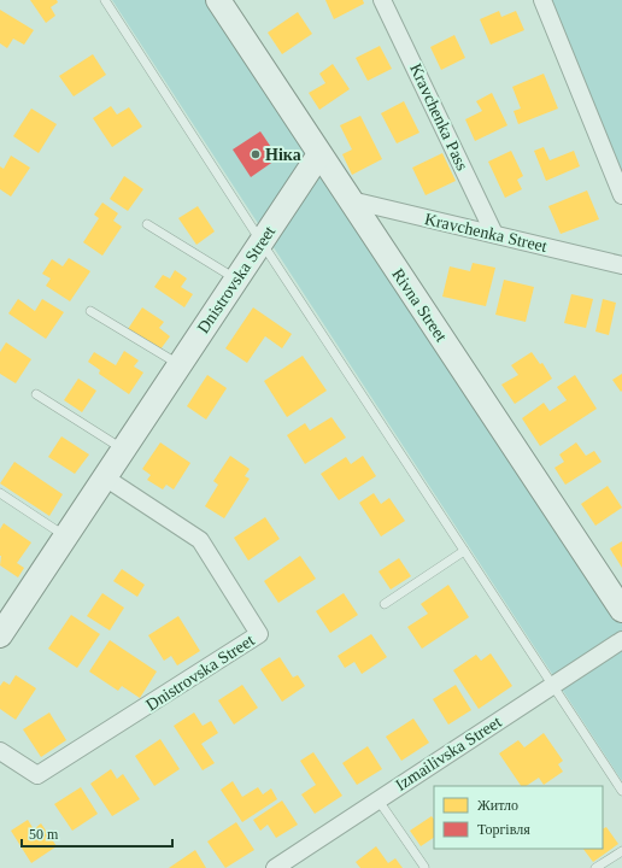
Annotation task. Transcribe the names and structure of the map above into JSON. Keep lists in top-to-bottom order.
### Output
{
  "streets": {
    "street": [
      "Kravchenka Pass",
      "Kravchenka Street",
      "Dnistrovska Street",
      "Rivna Street",
      "Izmailivska Street"
    ]
  },
  "crossings": [
    ["Kravchenka Pass", "Kravchenka Street"],
    ["Kravchenka Street", "Rivna Street"],
    ["Dnistrovska Street", "Rivna Street"]
  ],
  "places": ["Ніка"],
  "legend": ["Житло", "Торгівля"],
  "scale_bar": "50 m"
}
